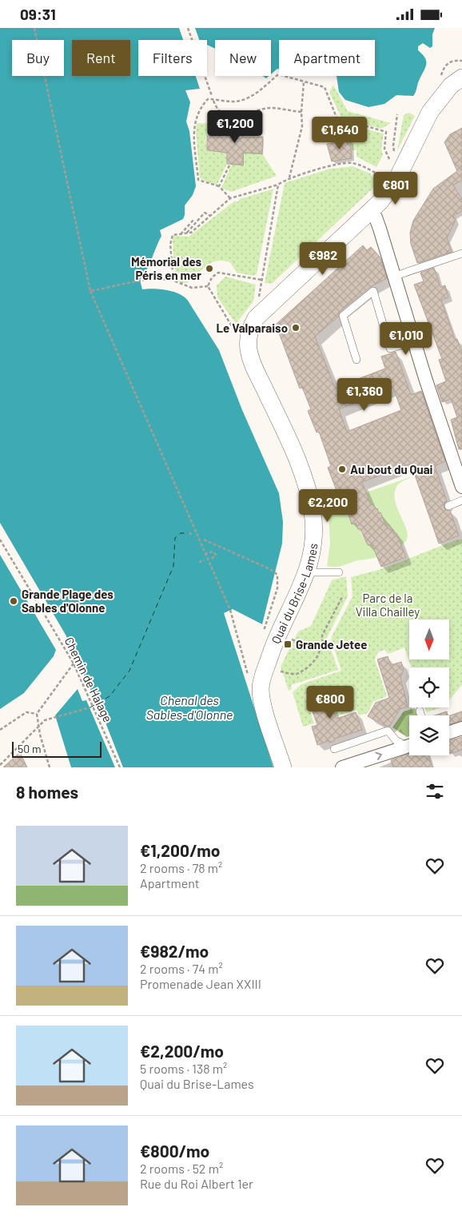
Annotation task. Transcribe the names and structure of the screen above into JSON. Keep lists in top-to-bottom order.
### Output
{
  "streets": {
    "street": ["Quai du Brise-Lames"],
    "path": ["Chemin de Halage"]
  },
  "water": ["Chenal des Sables-d'Olonne"],
  "parks": ["Parc de la Villa Chailley"],
  "places": {
    "other": [
      "Mémorial des Péris en mer",
      "Le Valparaiso",
      "Au bout du Quai",
      "Grande Plage des Sables d'Olonne"
    ],
    "transit": ["Grande Jetee"]
  },
  "scale_bar": "50 m",
  "north": "bottom",
  "page": {
    "status": "09:31",
    "chip": [
      "Buy",
      "Rent",
      "Filters",
      "New",
      "Apartment"
    ],
    "price": [
      "€1,200",
      "€1,640",
      "€801",
      "€982",
      "€1,010",
      "€1,360",
      "€2,200",
      "€800"
    ],
    "scale": "50 m",
    "heading": "8 homes",
    "list": [
      {
        "name": "€1,200/mo",
        "note": "2 rooms · 78 m² · Apartment"
      },
      {
        "name": "€982/mo",
        "note": "2 rooms · 74 m² · Promenade Jean XXIII"
      },
      {
        "name": "€2,200/mo",
        "note": "5 rooms · 138 m² · Quai du Brise-Lames"
      },
      {
        "name": "€800/mo",
        "note": "2 rooms · 52 m² · Rue du Roi Albert 1er"
      }
    ]
  }
}
